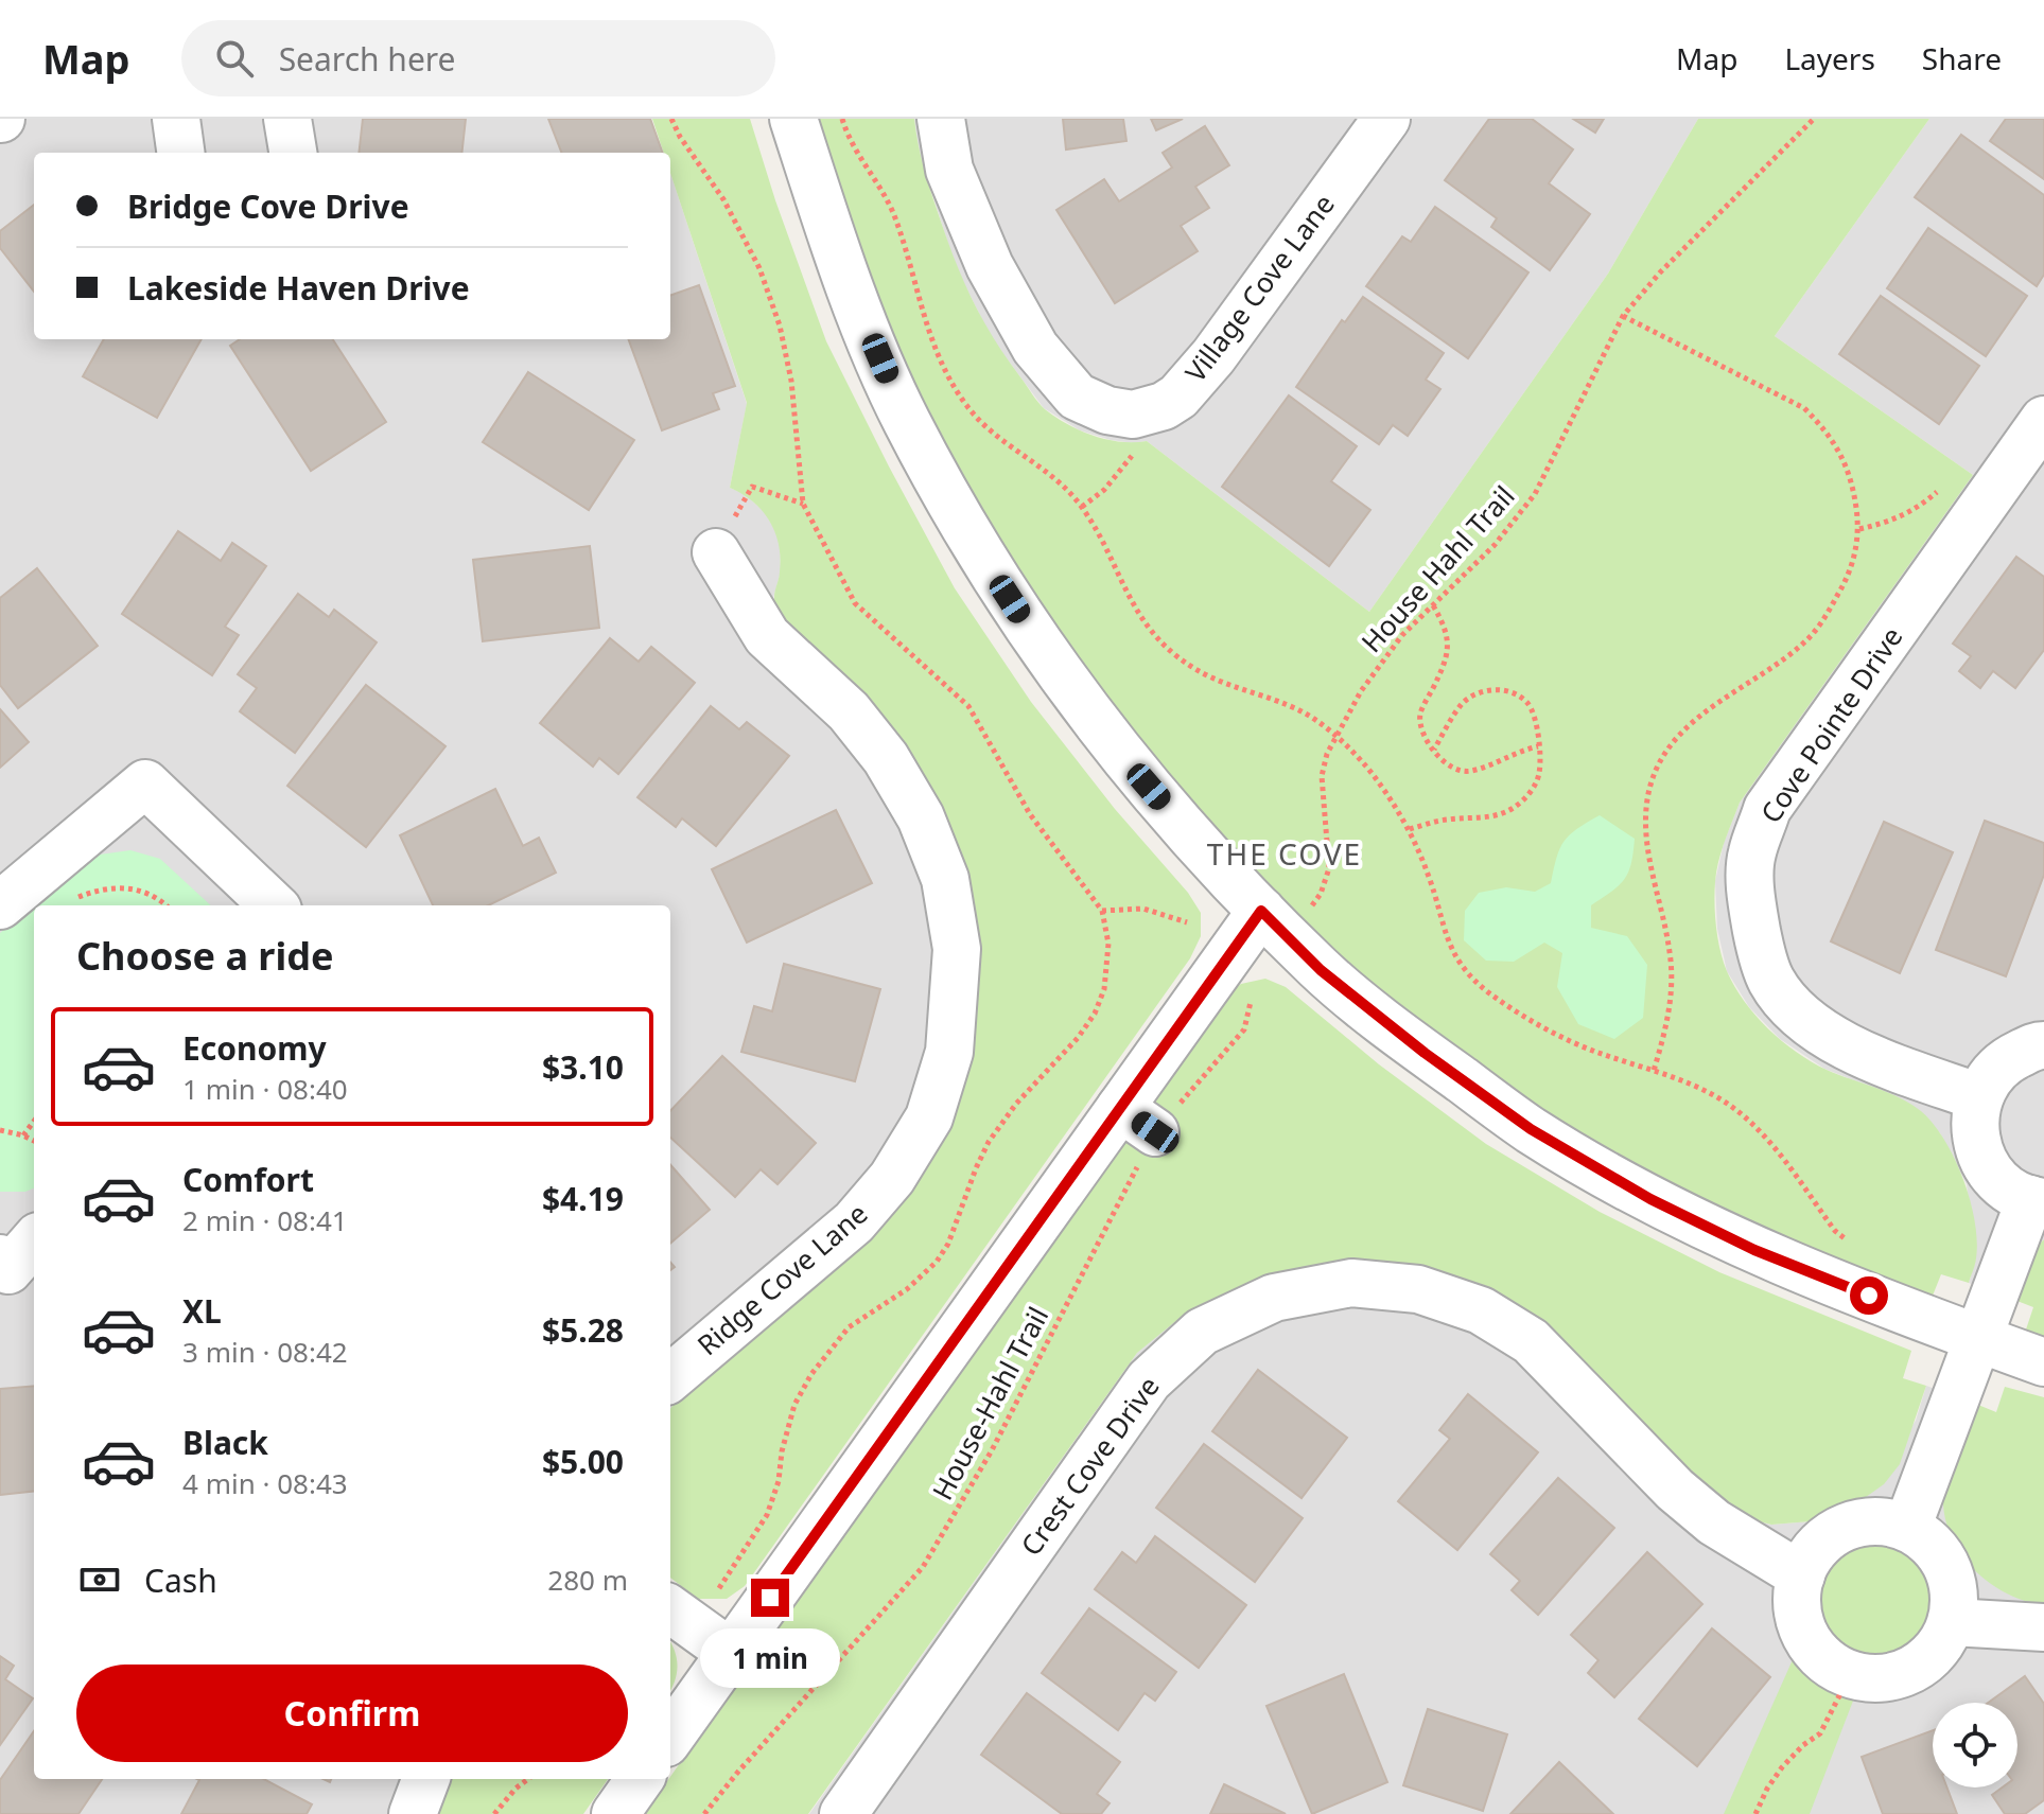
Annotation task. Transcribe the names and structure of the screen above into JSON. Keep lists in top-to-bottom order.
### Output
{
  "streets": {
    "street": [
      "Village Cove Lane",
      "Cove Pointe Drive",
      "Ridge Cove Lane",
      "Crest Cove Drive"
    ],
    "path": ["House Hahl Trail", "House-Hahl Trail"]
  },
  "districts": ["THE COVE"],
  "page": {
    "header": "Map",
    "search": "Search here",
    "nav": ["Map", "Layers", "Share"],
    "banner": ["Bridge Cove Drive", "Lakeside Haven Drive"],
    "heading": "Choose a ride",
    "list": [
      {
        "name": "Economy",
        "note": "1 min · 08:40",
        "value": "$3.10"
      },
      {
        "name": "Comfort",
        "note": "2 min · 08:41",
        "value": "$4.19"
      },
      {
        "name": "XL",
        "note": "3 min · 08:42",
        "value": "$5.28"
      },
      {
        "name": "Black",
        "note": "4 min · 08:43",
        "value": "$5.00"
      }
    ],
    "pay": ["Cash", "280 m"],
    "bubble": "1 min",
    "buttons": "Confirm"
  }
}
